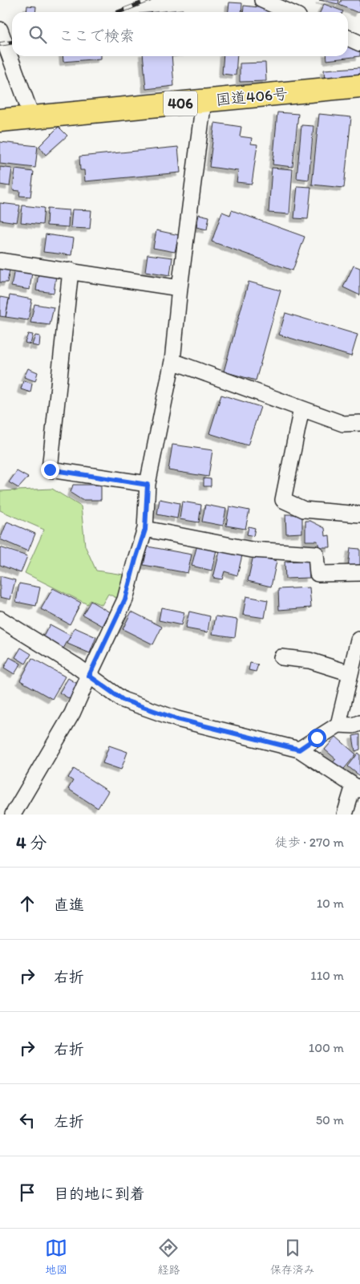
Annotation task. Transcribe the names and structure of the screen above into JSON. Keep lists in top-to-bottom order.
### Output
{
  "streets": {
    "highway": ["国道406号", "406"]
  },
  "page": {
    "search": "ここで検索",
    "heading": ["4 分", "徒歩 · 270 m"],
    "list": [
      ["直進", "10 m"],
      ["右折", "110 m"],
      ["右折", "100 m"],
      ["左折", "50 m"],
      "目的地に到着"
    ],
    "nav": ["地図", "経路", "保存済み"]
  }
}
